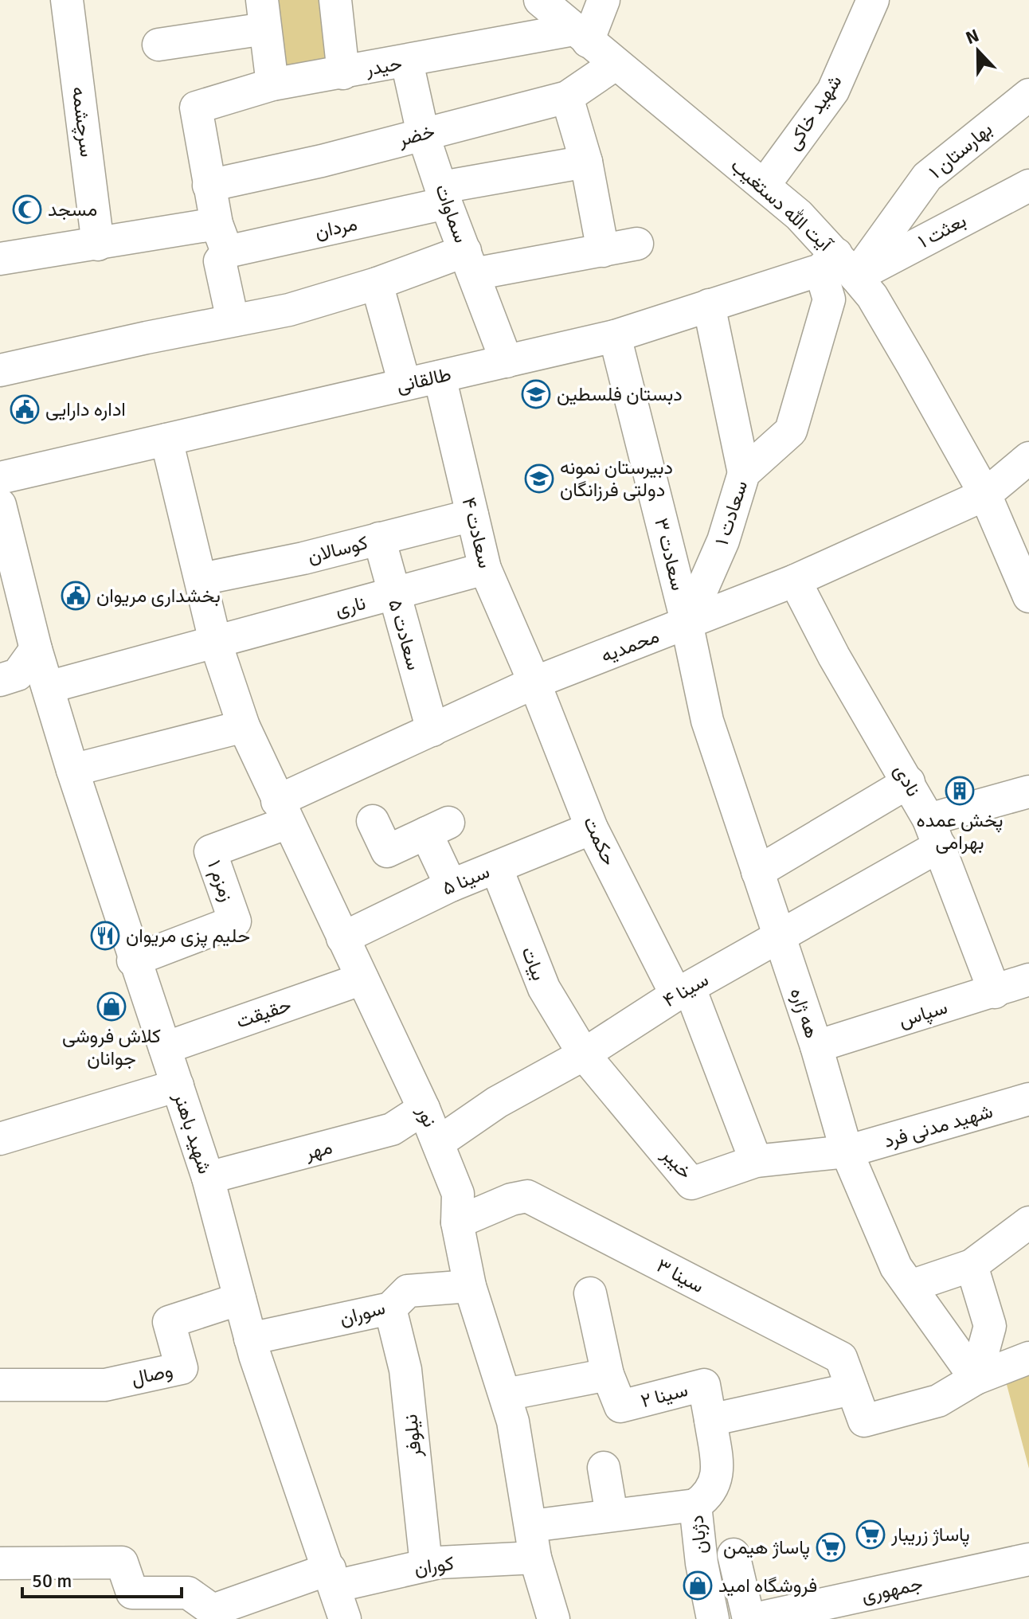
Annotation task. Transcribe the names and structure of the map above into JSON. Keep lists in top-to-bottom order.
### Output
{
  "streets": {
    "street": [
      "حیدر",
      "شهید خاکی",
      "سرچشمه",
      "خضر",
      "بهارستان ۱",
      "آیت الله دستغیب",
      "سماوات",
      "مردان",
      "بعثت ۱",
      "طالقانی",
      "سعادت ۱",
      "سعادت ۴",
      "کوسالان",
      "سعادت ۳",
      "ناری",
      "سعادت ۵",
      "محمدیه",
      "نادی",
      "حکمت",
      "سینا ۵",
      "زمزم ۱",
      "بیات",
      "سینا ۴",
      "حقیقت",
      "هه ژاره",
      "سپاس",
      "نور",
      "شهید مدنی فرد",
      "شهید باهنر",
      "مهر",
      "خیبر",
      "سینا ۳",
      "سوران",
      "وصال",
      "سینا ۲",
      "نیلوفر",
      "دژبان",
      "کوران",
      "جمهوری"
    ]
  },
  "crossings": [
    ["حیدر", "خضر"],
    ["حیدر", "آیت الله دستغیب"],
    ["حیدر", "سماوات"],
    ["شهید خاکی", "آیت الله دستغیب"],
    ["سرچشمه", "مردان"],
    ["خضر", "آیت الله دستغیب"],
    ["خضر", "سماوات"],
    ["بهارستان ۱", "آیت الله دستغیب"],
    ["بهارستان ۱", "بعثت ۱"],
    ["بهارستان ۱", "طالقانی"],
    ["بهارستان ۱", "سعادت ۱"],
    ["آیت الله دستغیب", "بعثت ۱"],
    ["آیت الله دستغیب", "طالقانی"],
    ["آیت الله دستغیب", "سعادت ۱"],
    ["آیت الله دستغیب", "محمدیه"],
    ["سماوات", "مردان"],
    ["سماوات", "طالقانی"],
    ["بعثت ۱", "طالقانی"],
    ["بعثت ۱", "سعادت ۱"],
    ["طالقانی", "سعادت ۱"],
    ["طالقانی", "سعادت ۴"],
    ["طالقانی", "سعادت ۳"],
    ["طالقانی", "نور"],
    ["سعادت ۱", "سعادت ۳"],
    ["سعادت ۱", "محمدیه"],
    ["سعادت ۱", "هه ژاره"],
    ["سعادت ۴", "کوسالان"],
    ["سعادت ۴", "ناری"],
    ["سعادت ۴", "محمدیه"],
    ["سعادت ۴", "حکمت"],
    ["کوسالان", "سعادت ۵"],
    ["کوسالان", "نور"],
    ["سعادت ۳", "محمدیه"],
    ["سعادت ۳", "هه ژاره"],
    ["ناری", "سعادت ۵"],
    ["ناری", "نور"],
    ["ناری", "شهید باهنر"],
    ["سعادت ۵", "محمدیه"],
    ["محمدیه", "نادی"],
    ["محمدیه", "حکمت"],
    ["محمدیه", "زمزم ۱"],
    ["محمدیه", "هه ژاره"],
    ["محمدیه", "نور"],
    ["نادی", "سینا ۴"],
    ["نادی", "سپاس"],
    ["حکمت", "سینا ۵"],
    ["حکمت", "سینا ۴"],
    ["حکمت", "خیبر"],
    ["سینا ۵", "بیات"],
    ["سینا ۵", "نور"],
    ["زمزم ۱", "نور"],
    ["زمزم ۱", "شهید باهنر"],
    ["بیات", "سینا ۴"],
    ["بیات", "خیبر"],
    ["سینا ۴", "هه ژاره"],
    ["سینا ۴", "نور"],
    ["سینا ۴", "خیبر"],
    ["حقیقت", "نور"],
    ["حقیقت", "شهید باهنر"],
    ["هه ژاره", "سپاس"],
    ["هه ژاره", "شهید مدنی فرد"],
    ["هه ژاره", "خیبر"],
    ["هه ژاره", "سینا ۳"],
    ["نور", "مهر"],
    ["نور", "سینا ۳"],
    ["نور", "سوران"],
    ["نور", "کوران"],
    ["شهید مدنی فرد", "خیبر"],
    ["شهید باهنر", "مهر"],
    ["شهید باهنر", "سوران"],
    ["شهید باهنر", "وصال"],
    ["شهید باهنر", "کوران"],
    ["سینا ۳", "سینا ۲"],
    ["سوران", "نیلوفر"],
    ["سینا ۲", "دژبان"],
    ["نیلوفر", "کوران"]
  ],
  "places": {
    "mosque": ["مسجد"],
    "school or university": ["دبستان فلسطین", "دبیرستان نمونه دولتی فرزانگان"],
    "public building": ["اداره دارایی", "بخشداری مریوان"],
    "building": ["پخش عمده بهرامی"],
    "restaurant": ["حلیم پزی مریوان"],
    "shop": ["کلاش فروشی جوانان", "فروشگاه امید"],
    "supermarket": ["پاساژ زریبار", "پاساژ هیمن"]
  },
  "scale_bar": "50 m",
  "north": "top"
}
